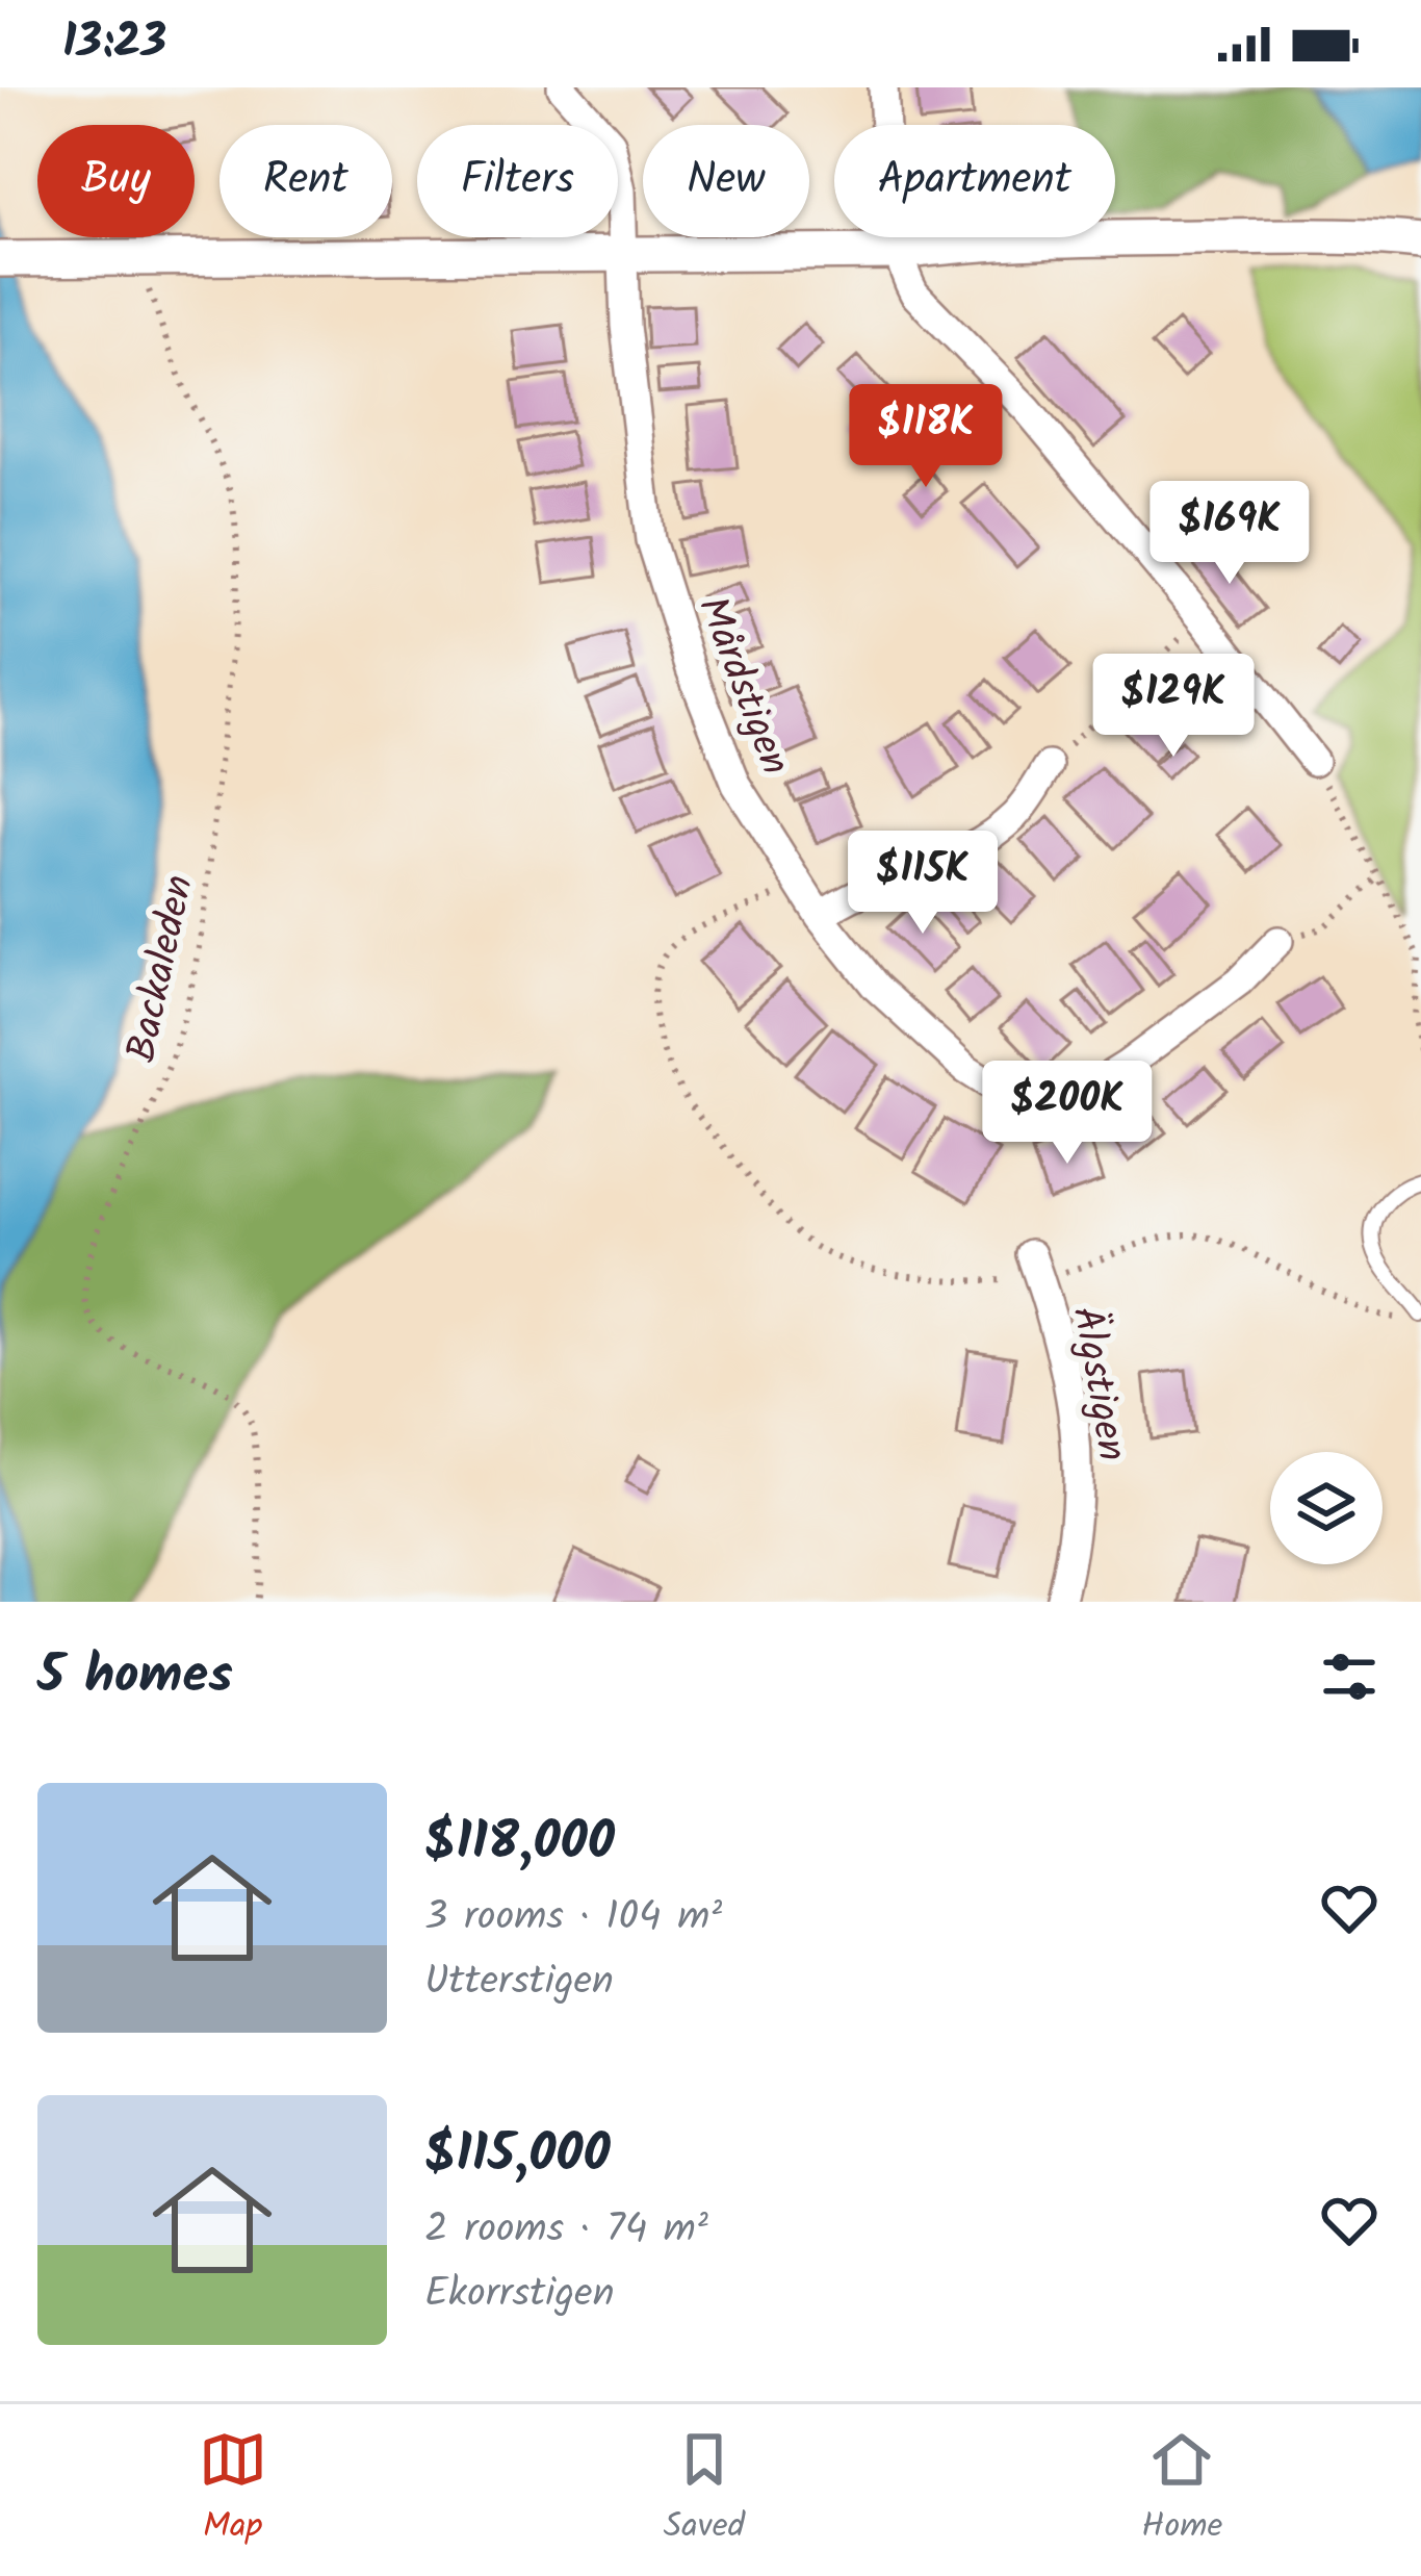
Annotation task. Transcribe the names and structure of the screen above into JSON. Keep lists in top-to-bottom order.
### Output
{
  "streets": {
    "street": ["Mårdstigen", "Älgstigen"],
    "path": ["Backaleden"]
  },
  "page": {
    "status": "13:23",
    "chip": [
      "Buy",
      "Rent",
      "Filters",
      "New",
      "Apartment"
    ],
    "price": [
      "$118K",
      "$169K",
      "$129K",
      "$115K",
      "$200K"
    ],
    "heading": "5 homes",
    "list": [
      {
        "name": "$118,000",
        "note": "3 rooms · 104 m² · Utterstigen"
      },
      {
        "name": "$115,000",
        "note": "2 rooms · 74 m² · Ekorrstigen"
      }
    ],
    "tabs": ["Map", "Saved", "Home"]
  }
}
